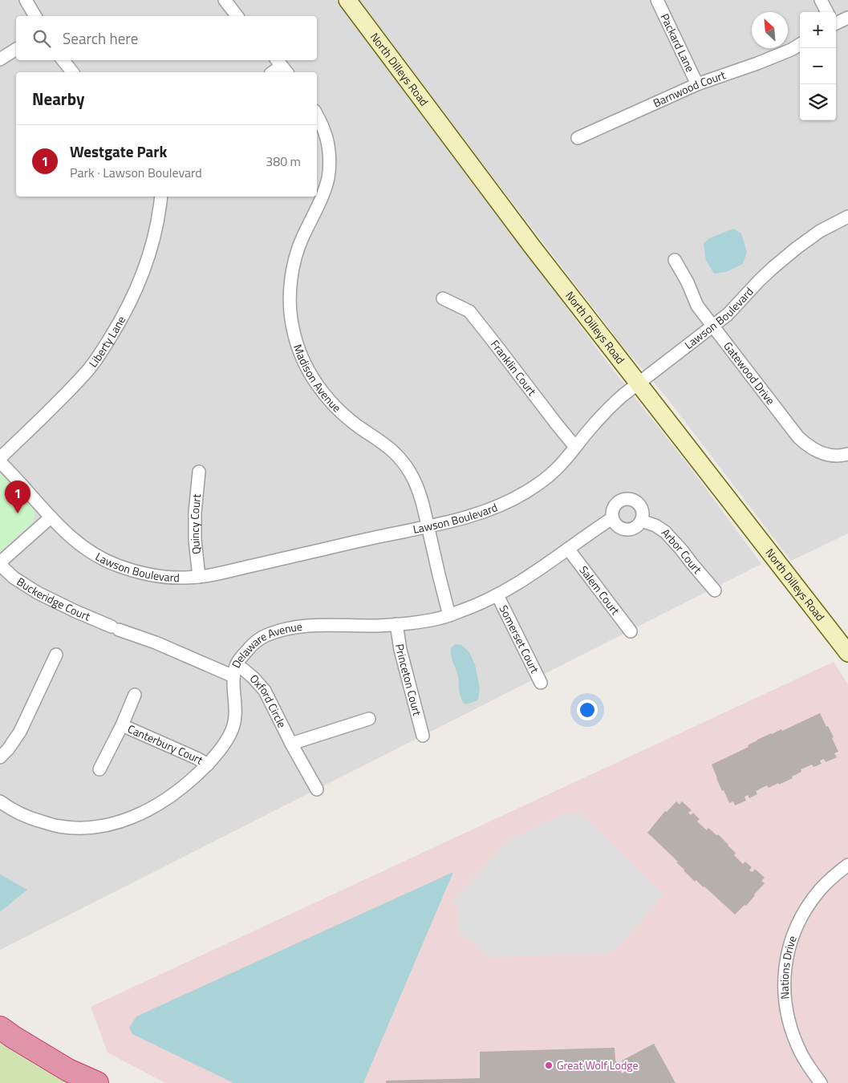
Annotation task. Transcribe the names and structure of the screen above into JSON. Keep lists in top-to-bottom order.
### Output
{
  "streets": {
    "street": [
      "Packard Lane",
      "North Dilleys Road",
      "Barnwood Court",
      "Lawson Boulevard",
      "Liberty Lane",
      "Franklin Court",
      "Gatewood Drive",
      "Madison Avenue",
      "Quincy Court",
      "Arbor Court",
      "Salem Court",
      "Buckeridge Court",
      "Somerset Court",
      "Delaware Avenue",
      "Princeton Court",
      "Oxford Circle",
      "Canterbury Court",
      "Nations Drive"
    ]
  },
  "crossings": [
    ["Packard Lane", "Barnwood Court"],
    ["North Dilleys Road", "Lawson Boulevard"],
    ["Lawson Boulevard", "Franklin Court"],
    ["Lawson Boulevard", "Gatewood Drive"],
    ["Lawson Boulevard", "Madison Avenue"],
    ["Lawson Boulevard", "Quincy Court"],
    ["Madison Avenue", "Delaware Avenue"],
    ["Arbor Court", "Delaware Avenue"],
    ["Salem Court", "Delaware Avenue"],
    ["Buckeridge Court", "Oxford Circle"],
    ["Somerset Court", "Delaware Avenue"],
    ["Delaware Avenue", "Princeton Court"],
    ["Delaware Avenue", "Oxford Circle"],
    ["Delaware Avenue", "Canterbury Court"]
  ],
  "places": ["Great Wolf Lodge"],
  "north": "top left",
  "page": {
    "map_buttons": ["+", "−"],
    "search": "Search here",
    "heading": "Nearby",
    "list": [
      {
        "mark": "1",
        "name": "Westgate Park",
        "note": "Park · Lawson Boulevard",
        "value": "380 m"
      }
    ],
    "pins": "1"
  }
}
